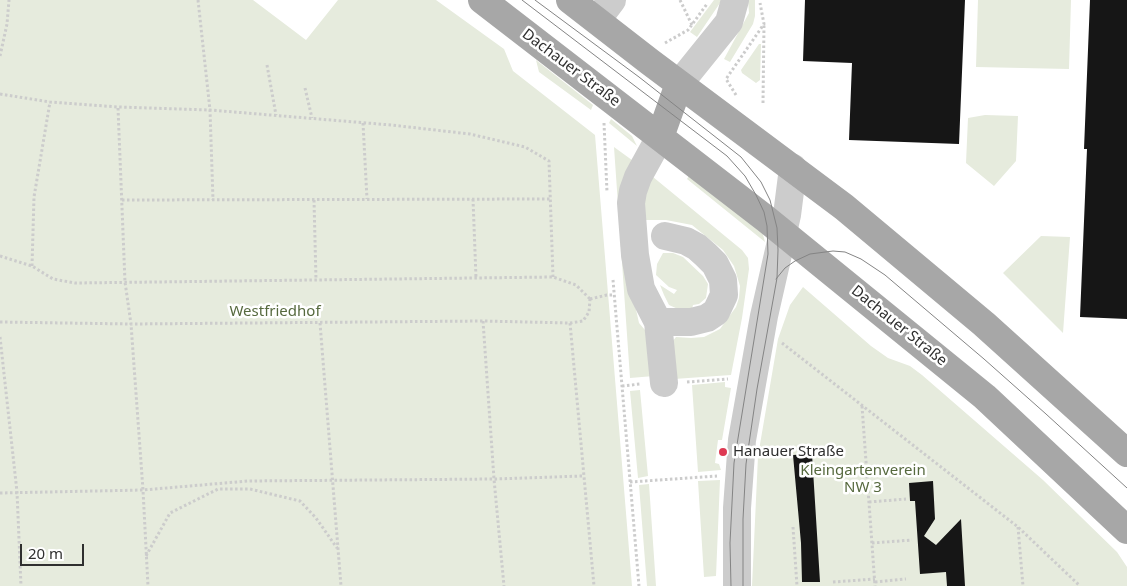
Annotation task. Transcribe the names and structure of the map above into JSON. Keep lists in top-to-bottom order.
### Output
{
  "streets": {
    "main road": ["Dachauer Straße"]
  },
  "parks": ["Westfriedhof", "Kleingartenverein NW 3"],
  "places": ["Hanauer Straße"],
  "scale_bar": "20 m"
}
